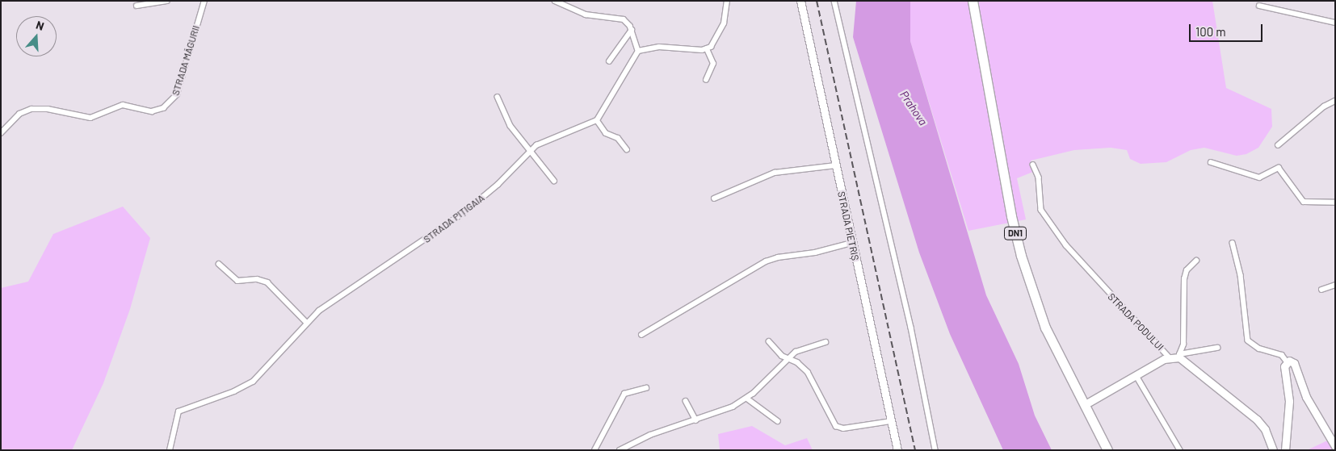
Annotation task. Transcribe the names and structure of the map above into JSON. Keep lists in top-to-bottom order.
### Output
{
  "streets": {
    "highway": ["DN1"],
    "main road": ["STRADA PIETRIȘ", "STRADA PODULUI"],
    "street": ["STRADA MĂGURII", "STRADA PIȚIGAIA"]
  },
  "water": ["Prahova"],
  "scale_bar": "100 m",
  "north": "top"
}
